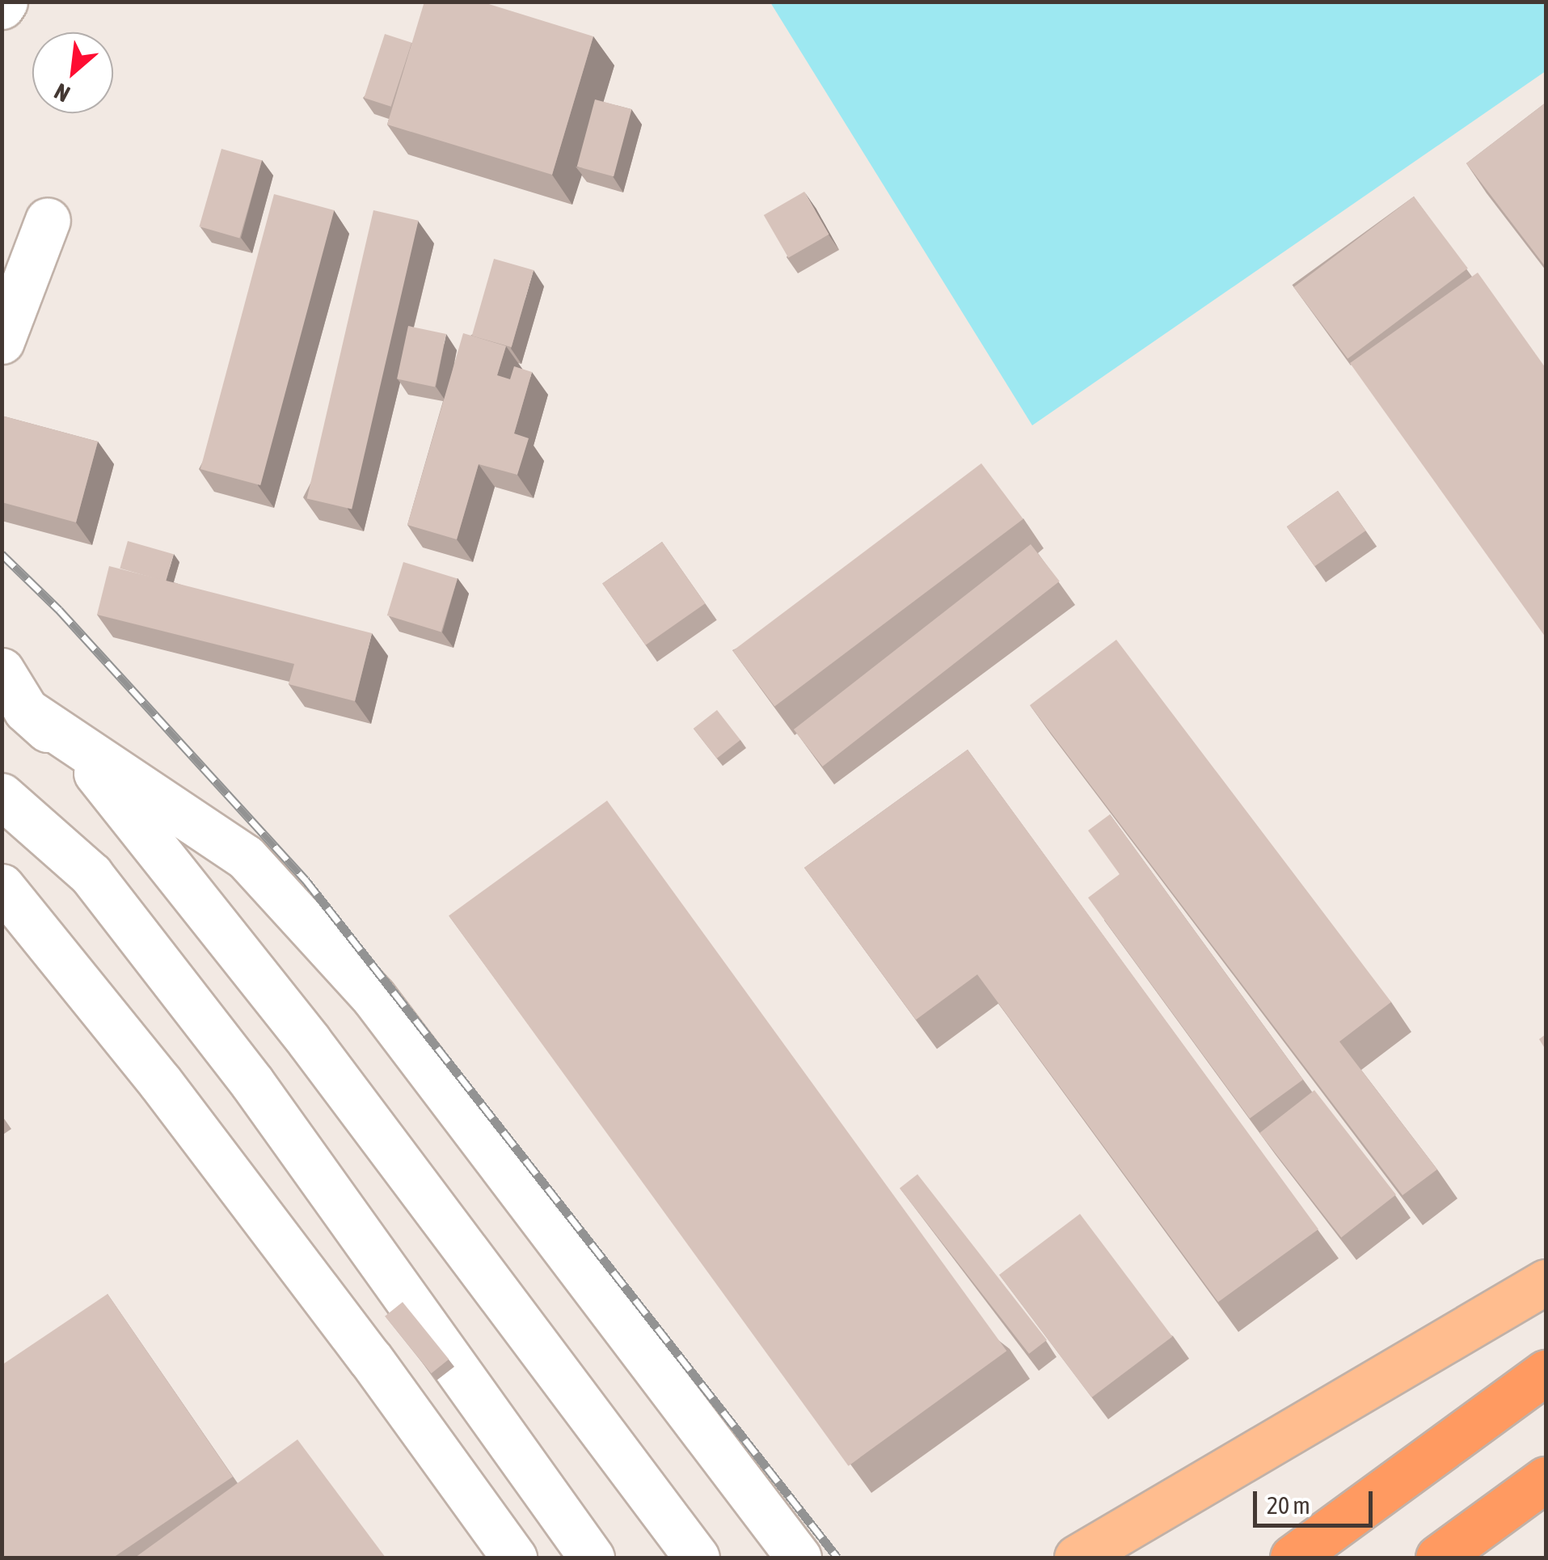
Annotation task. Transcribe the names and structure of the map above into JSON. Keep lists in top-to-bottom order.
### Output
{
  "scale_bar": "20 m",
  "north": "bottom left"
}
